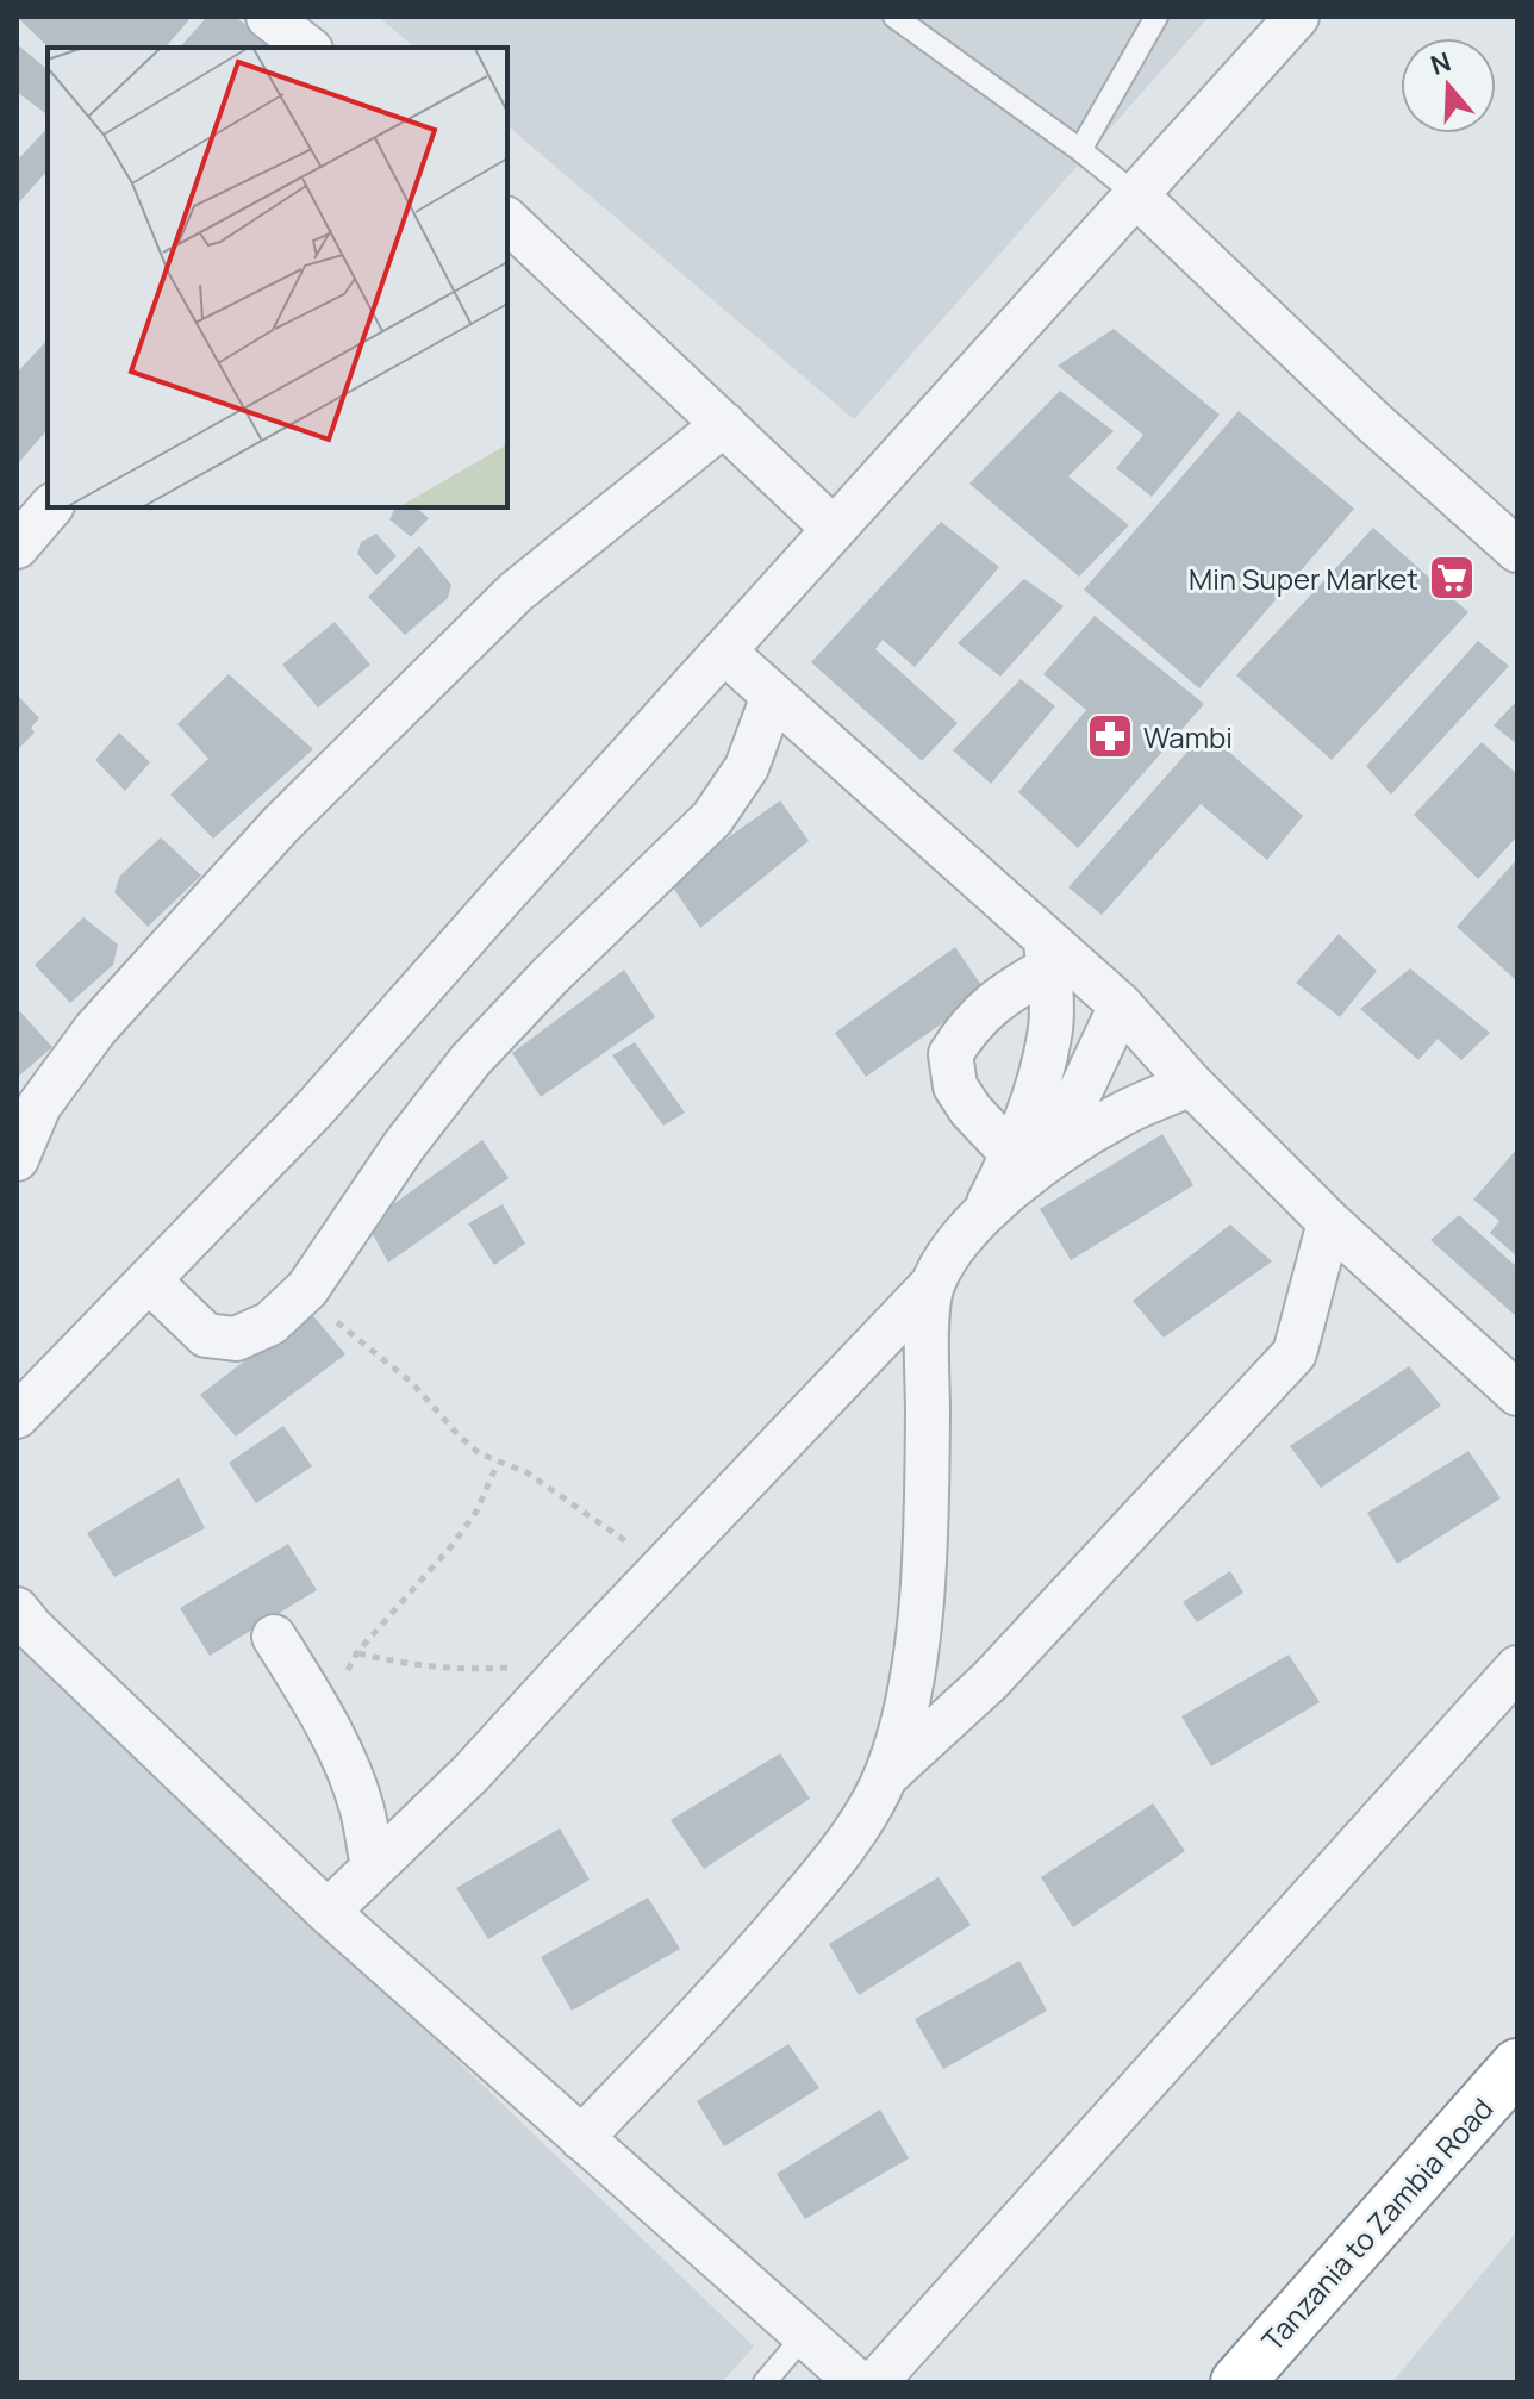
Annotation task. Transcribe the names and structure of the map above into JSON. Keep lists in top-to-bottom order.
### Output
{
  "streets": {
    "highway": ["Tanzania to Zambia Road"]
  },
  "places": {
    "supermarket": ["Min Super Market"],
    "pharmacy": ["Wambi"]
  },
  "north": "top"
}
